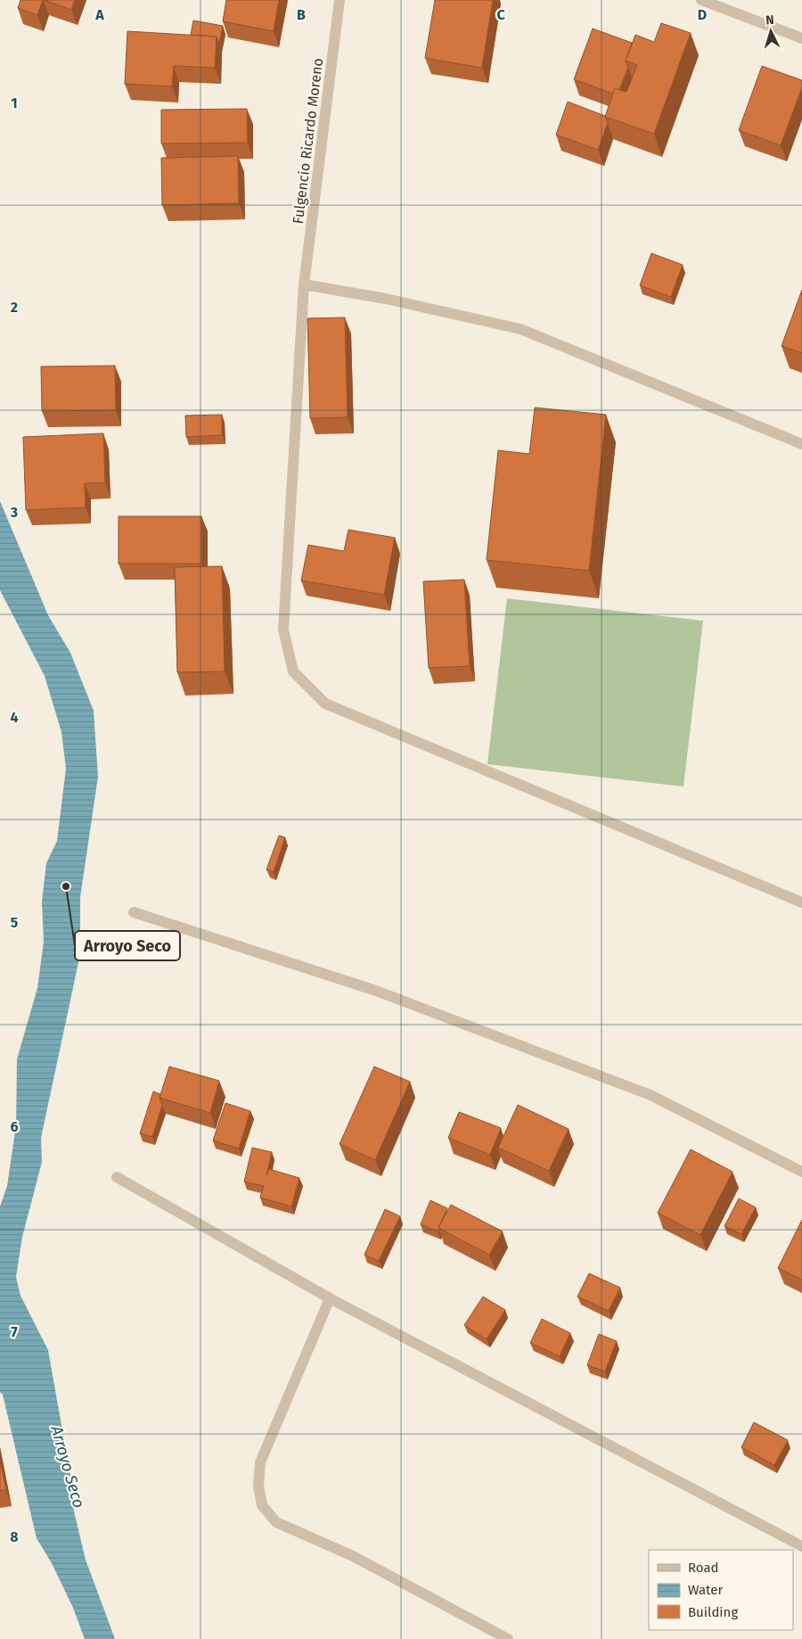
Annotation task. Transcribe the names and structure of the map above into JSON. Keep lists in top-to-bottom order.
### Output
{
  "streets": {
    "street": ["Fulgencio Ricardo Moreno"]
  },
  "water": ["Arroyo Seco"],
  "places": ["Arroyo Seco"],
  "legend": ["Road", "Water", "Building"],
  "north": "top",
  "grid": {
    "columns": [
      "A",
      "B",
      "C",
      "D"
    ],
    "rows": [
      "1",
      "2",
      "3",
      "4",
      "5",
      "6",
      "7",
      "8"
    ]
  }
}
